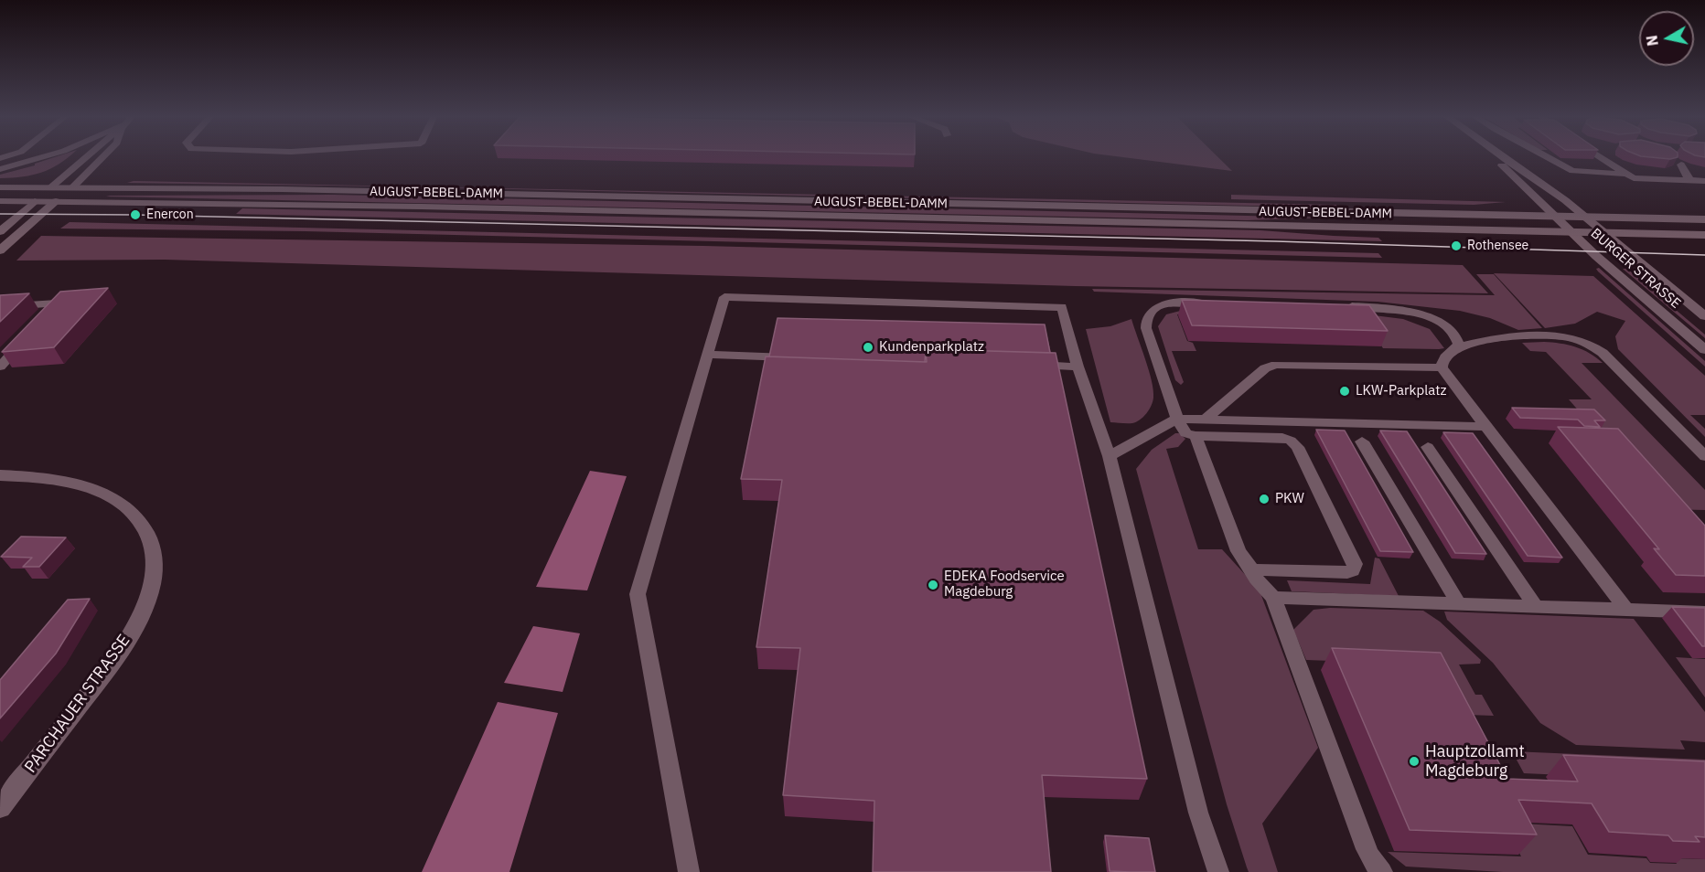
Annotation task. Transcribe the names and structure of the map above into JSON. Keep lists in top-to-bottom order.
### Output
{
  "streets": {
    "main road": ["AUGUST-BEBEL-DAMM", "BURGER STRASSE", "PARCHAUER STRASSE"]
  },
  "crossings": [
    ["AUGUST-BEBEL-DAMM", "BURGER STRASSE"]
  ],
  "places": [
    "Enercon",
    "Rothensee",
    "Kundenparkplatz",
    "LKW-Parkplatz",
    "PKW",
    "EDEKA Foodservice Magdeburg",
    "Hauptzollamt Magdeburg"
  ],
  "north": "left"
}
